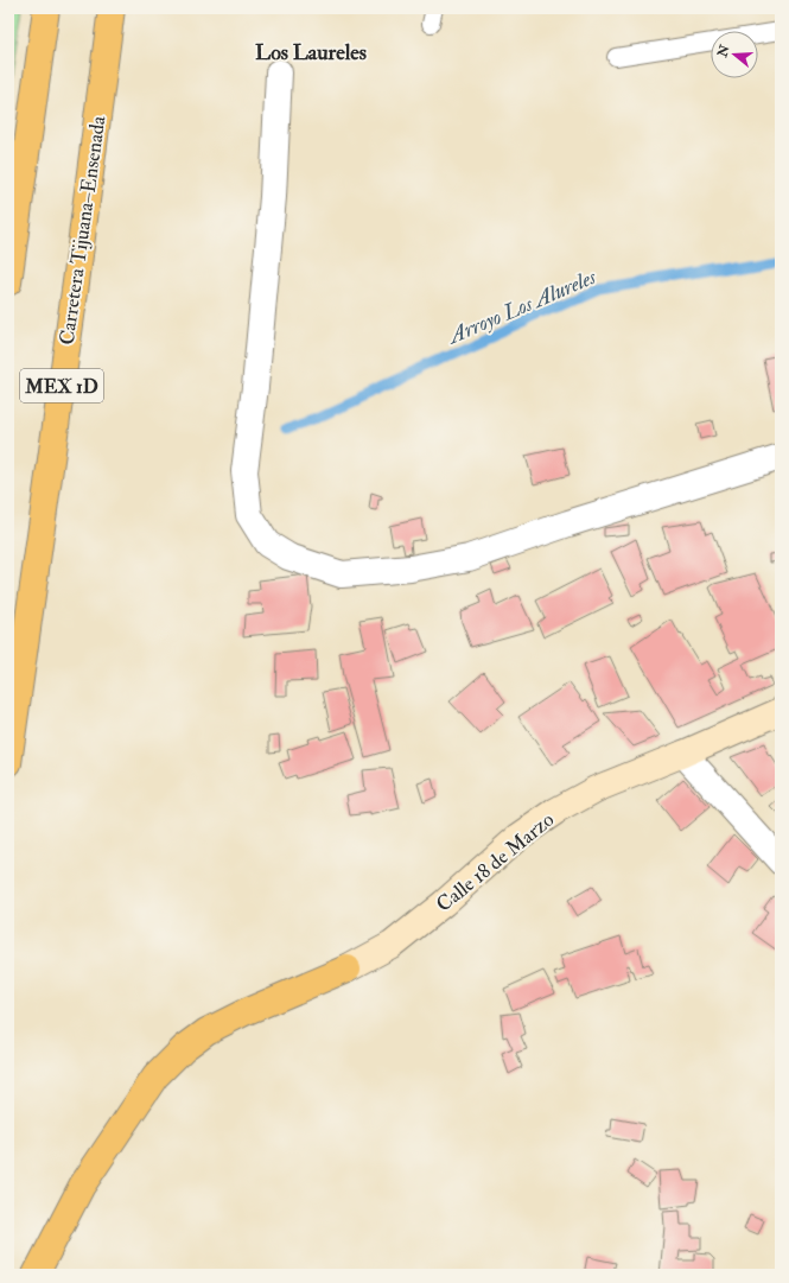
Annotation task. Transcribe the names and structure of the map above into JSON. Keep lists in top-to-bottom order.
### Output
{
  "streets": {
    "highway": ["Carretera Tijuana–Ensenada", "MEX 1D"],
    "main road": ["Calle 18 de Marzo"]
  },
  "districts": ["Los Laureles"],
  "water": ["Arroyo Los Alureles"],
  "north": "left"
}
